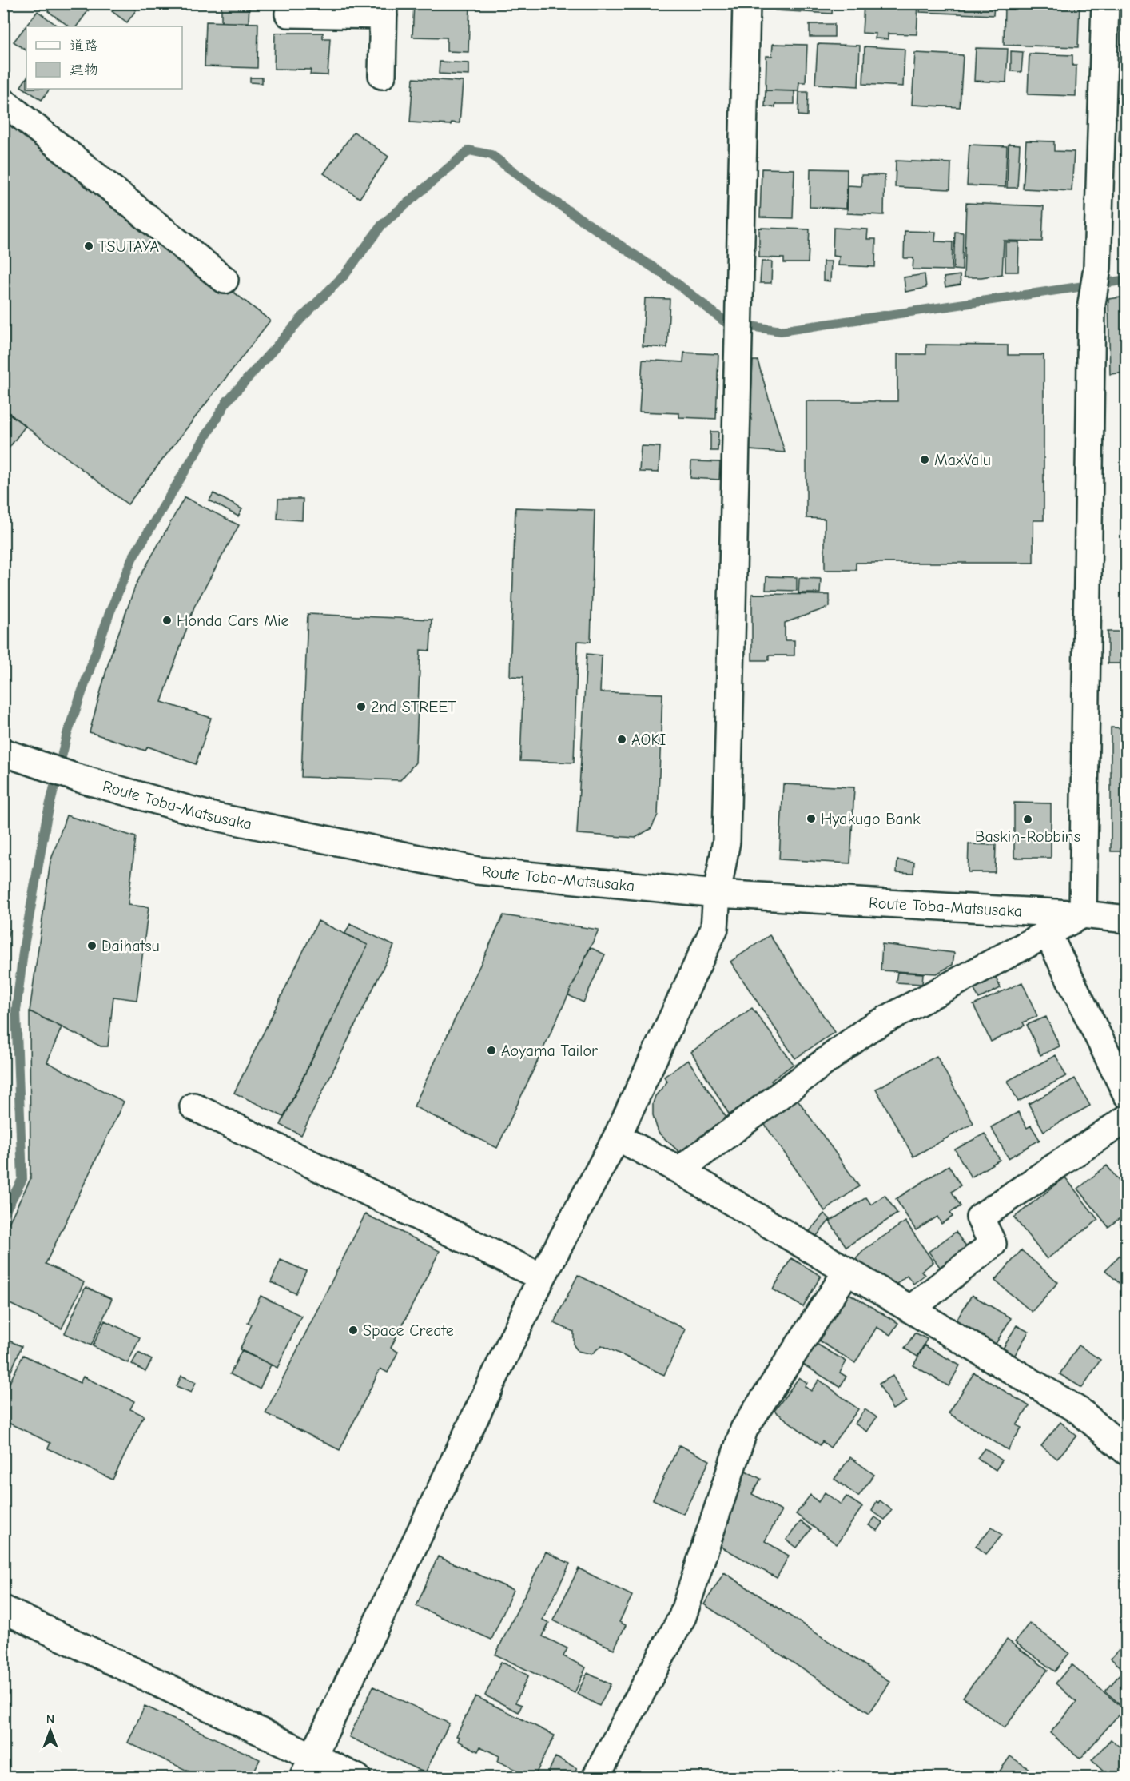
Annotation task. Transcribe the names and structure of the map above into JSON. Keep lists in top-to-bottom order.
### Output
{
  "streets": {
    "street": ["Route Toba-Matsusaka"]
  },
  "places": [
    "TSUTAYA",
    "MaxValu",
    "Honda Cars Mie",
    "2nd STREET",
    "AOKI",
    "Hyakugo Bank",
    "Baskin-Robbins",
    "Daihatsu",
    "Aoyama Tailor",
    "Space Create"
  ],
  "legend": ["道路", "建物"],
  "north": "top"
}
